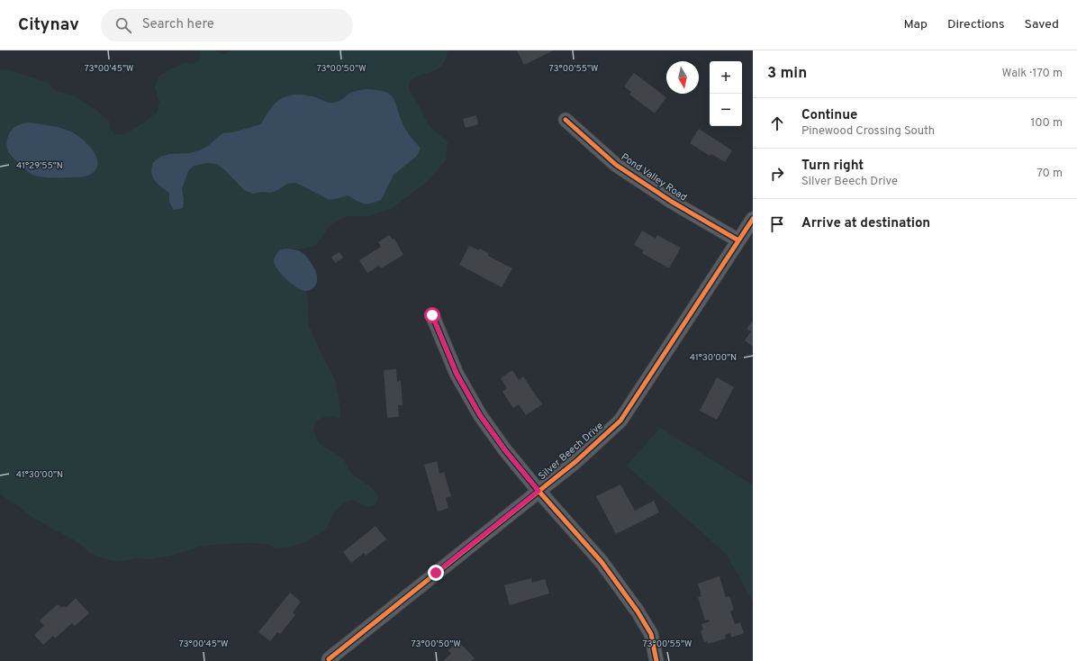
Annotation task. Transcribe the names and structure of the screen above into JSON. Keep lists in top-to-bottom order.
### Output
{
  "streets": {
    "street": ["Pond Valley Road", "Silver Beech Drive"]
  },
  "crossings": [
    ["Pond Valley Road", "Silver Beech Drive"]
  ],
  "north": "bottom",
  "page": {
    "header": "Citynav",
    "search": "Search here",
    "nav": ["Map", "Directions", "Saved"],
    "heading": ["3 min", "Walk · 170 m"],
    "map_buttons": ["+", "−"],
    "list": [
      ["Continue", "Pinewood Crossing South", "100 m"],
      ["Turn right", "Silver Beech Drive", "70 m"],
      "Arrive at destination"
    ]
  },
  "coordinates": [
    "73°00'45\"W",
    "73°00'50\"W",
    "73°00'55\"W",
    "41°29'55\"N",
    "41°30'00\"N"
  ]
}
